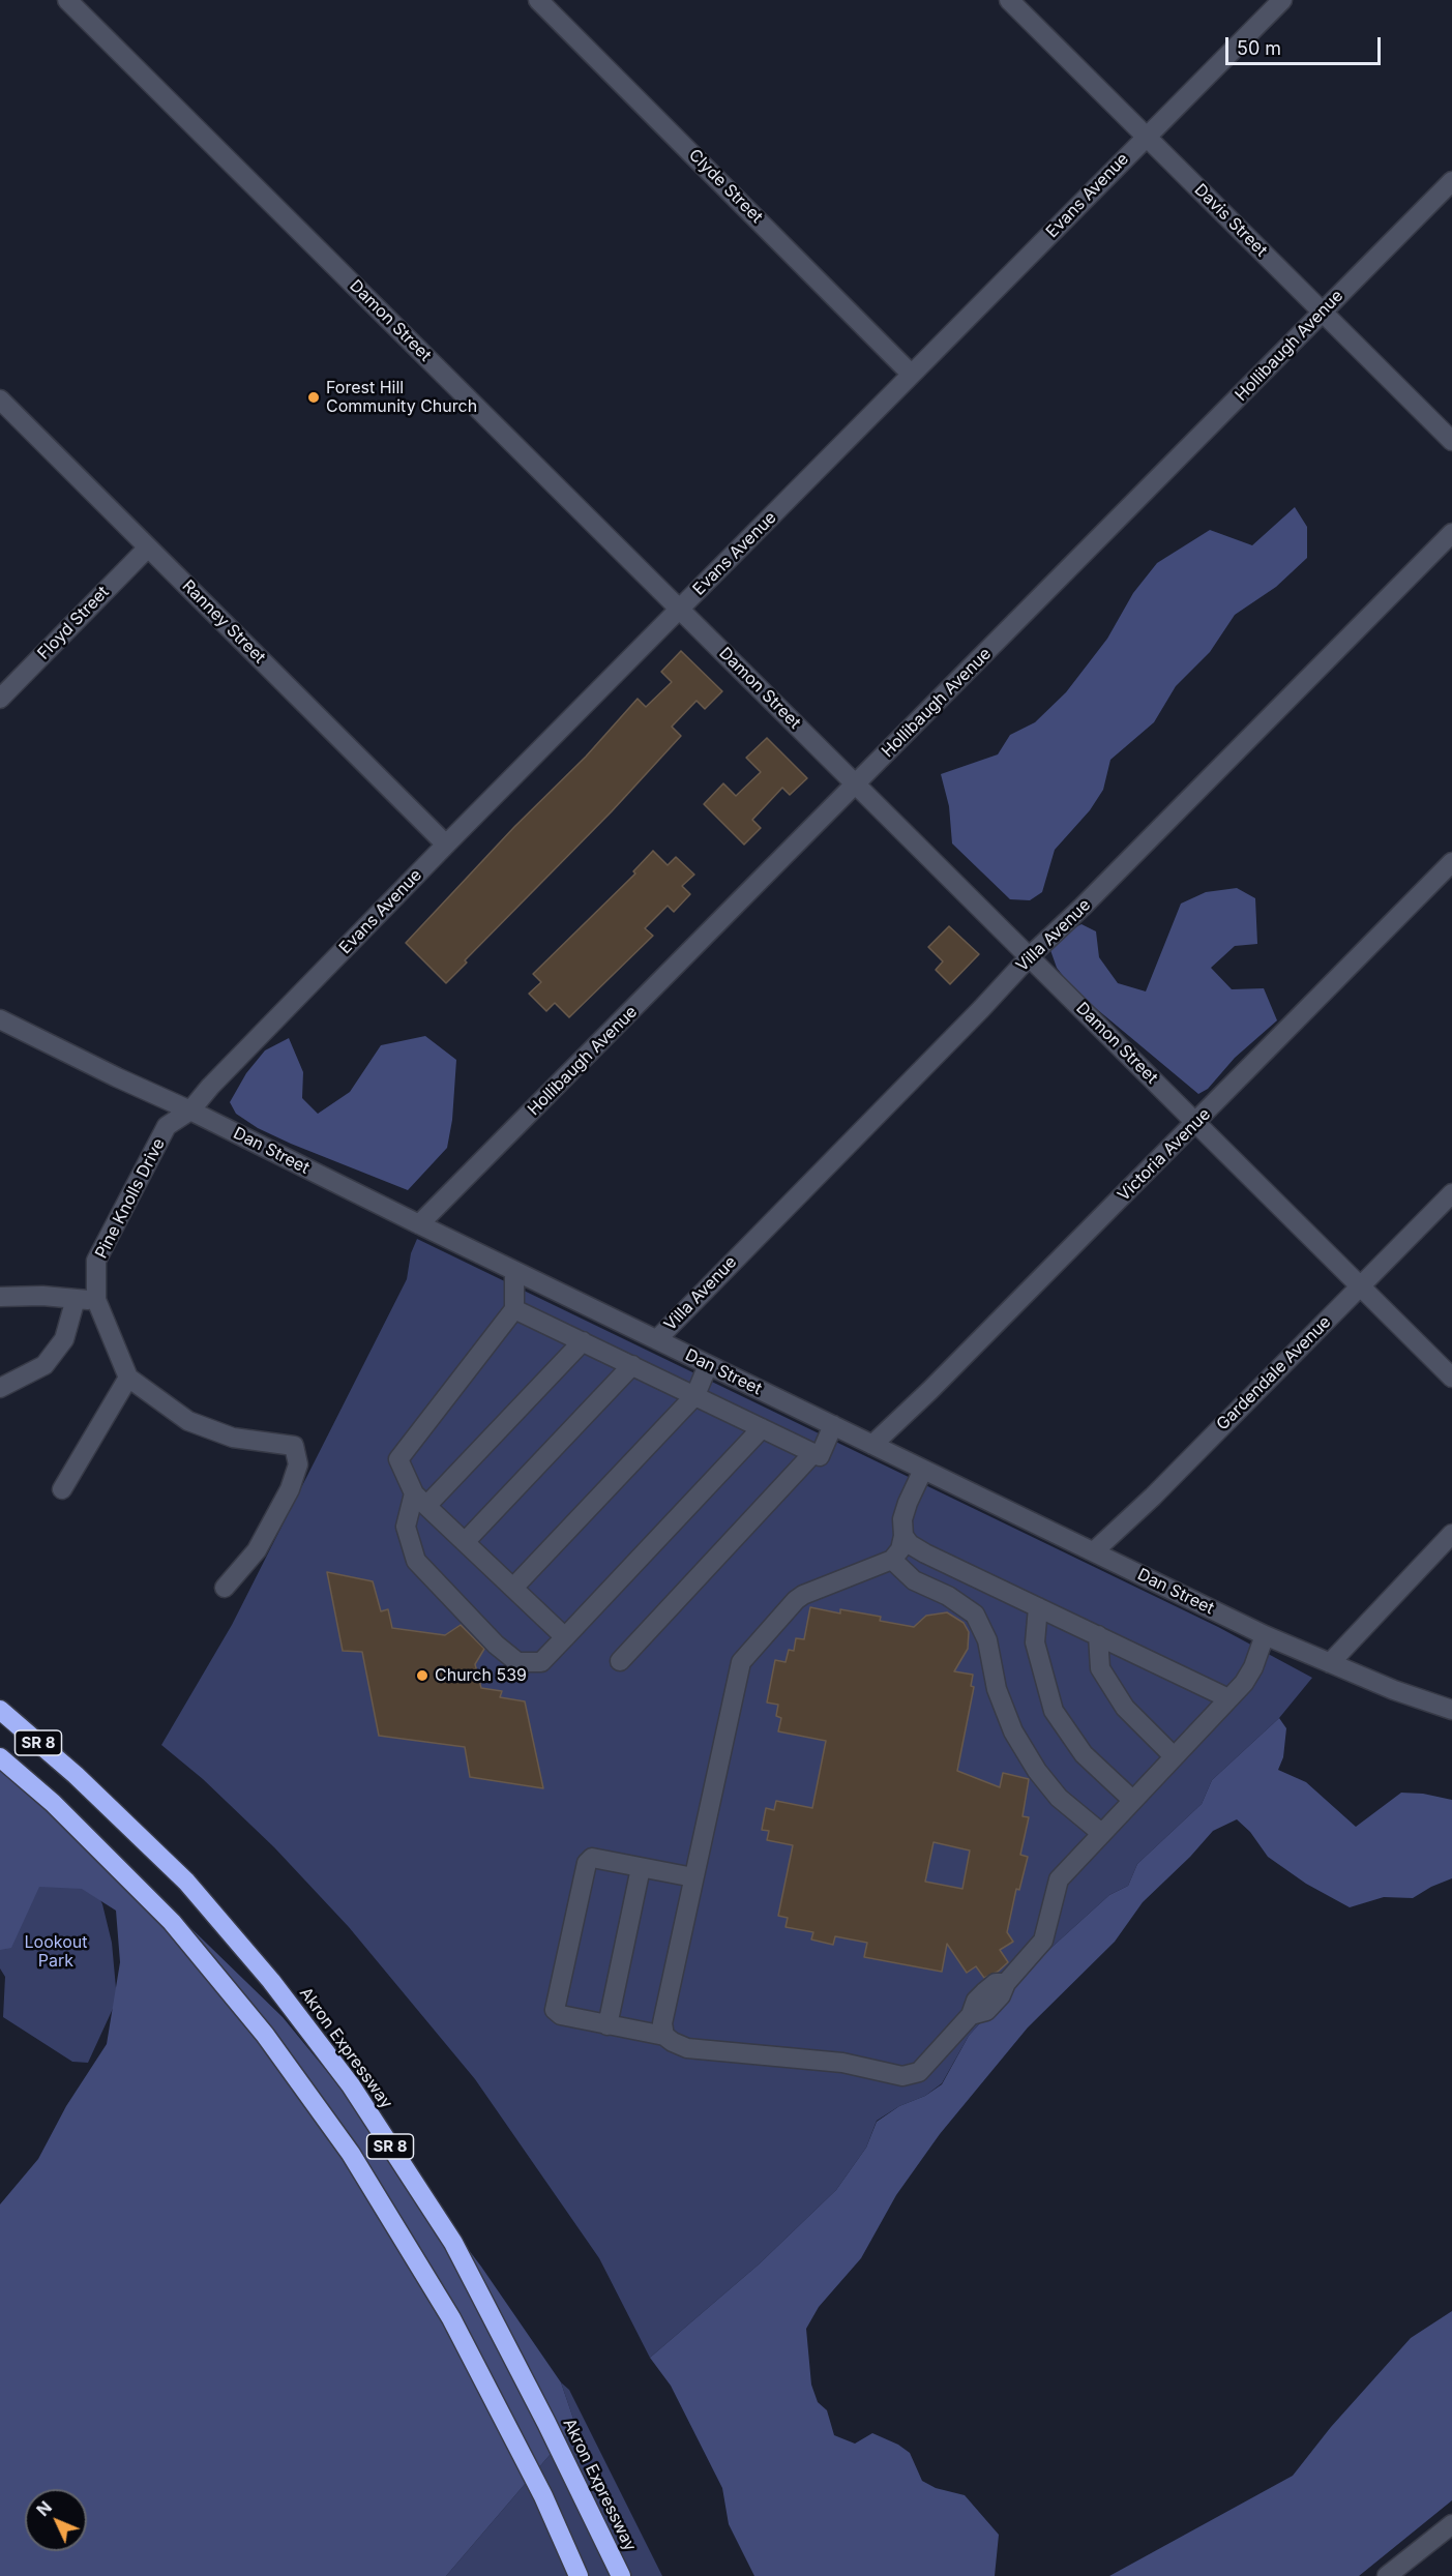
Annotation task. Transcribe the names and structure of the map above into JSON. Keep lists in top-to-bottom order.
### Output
{
  "streets": {
    "highway": ["SR 8", "Akron Expressway"],
    "street": [
      "Clyde Street",
      "Evans Avenue",
      "Davis Street",
      "Damon Street",
      "Hollibaugh Avenue",
      "Ranney Street",
      "Floyd Street",
      "Villa Avenue",
      "Dan Street",
      "Victoria Avenue",
      "Pine Knolls Drive",
      "Gardendale Avenue"
    ]
  },
  "crossings": [
    ["Clyde Street", "Evans Avenue"],
    ["Evans Avenue", "Davis Street"],
    ["Evans Avenue", "Damon Street"],
    ["Evans Avenue", "Ranney Street"],
    ["Evans Avenue", "Dan Street"],
    ["Evans Avenue", "Pine Knolls Drive"],
    ["Davis Street", "Hollibaugh Avenue"],
    ["Damon Street", "Hollibaugh Avenue"],
    ["Damon Street", "Villa Avenue"],
    ["Damon Street", "Victoria Avenue"],
    ["Damon Street", "Gardendale Avenue"],
    ["Hollibaugh Avenue", "Dan Street"],
    ["Ranney Street", "Floyd Street"],
    ["Villa Avenue", "Dan Street"],
    ["Dan Street", "Victoria Avenue"],
    ["Dan Street", "Pine Knolls Drive"],
    ["Dan Street", "Gardendale Avenue"]
  ],
  "parks": ["Lookout Park"],
  "places": ["Forest Hill Community Church", "Church 539"],
  "scale_bar": "50 m",
  "north": "top left"
}
